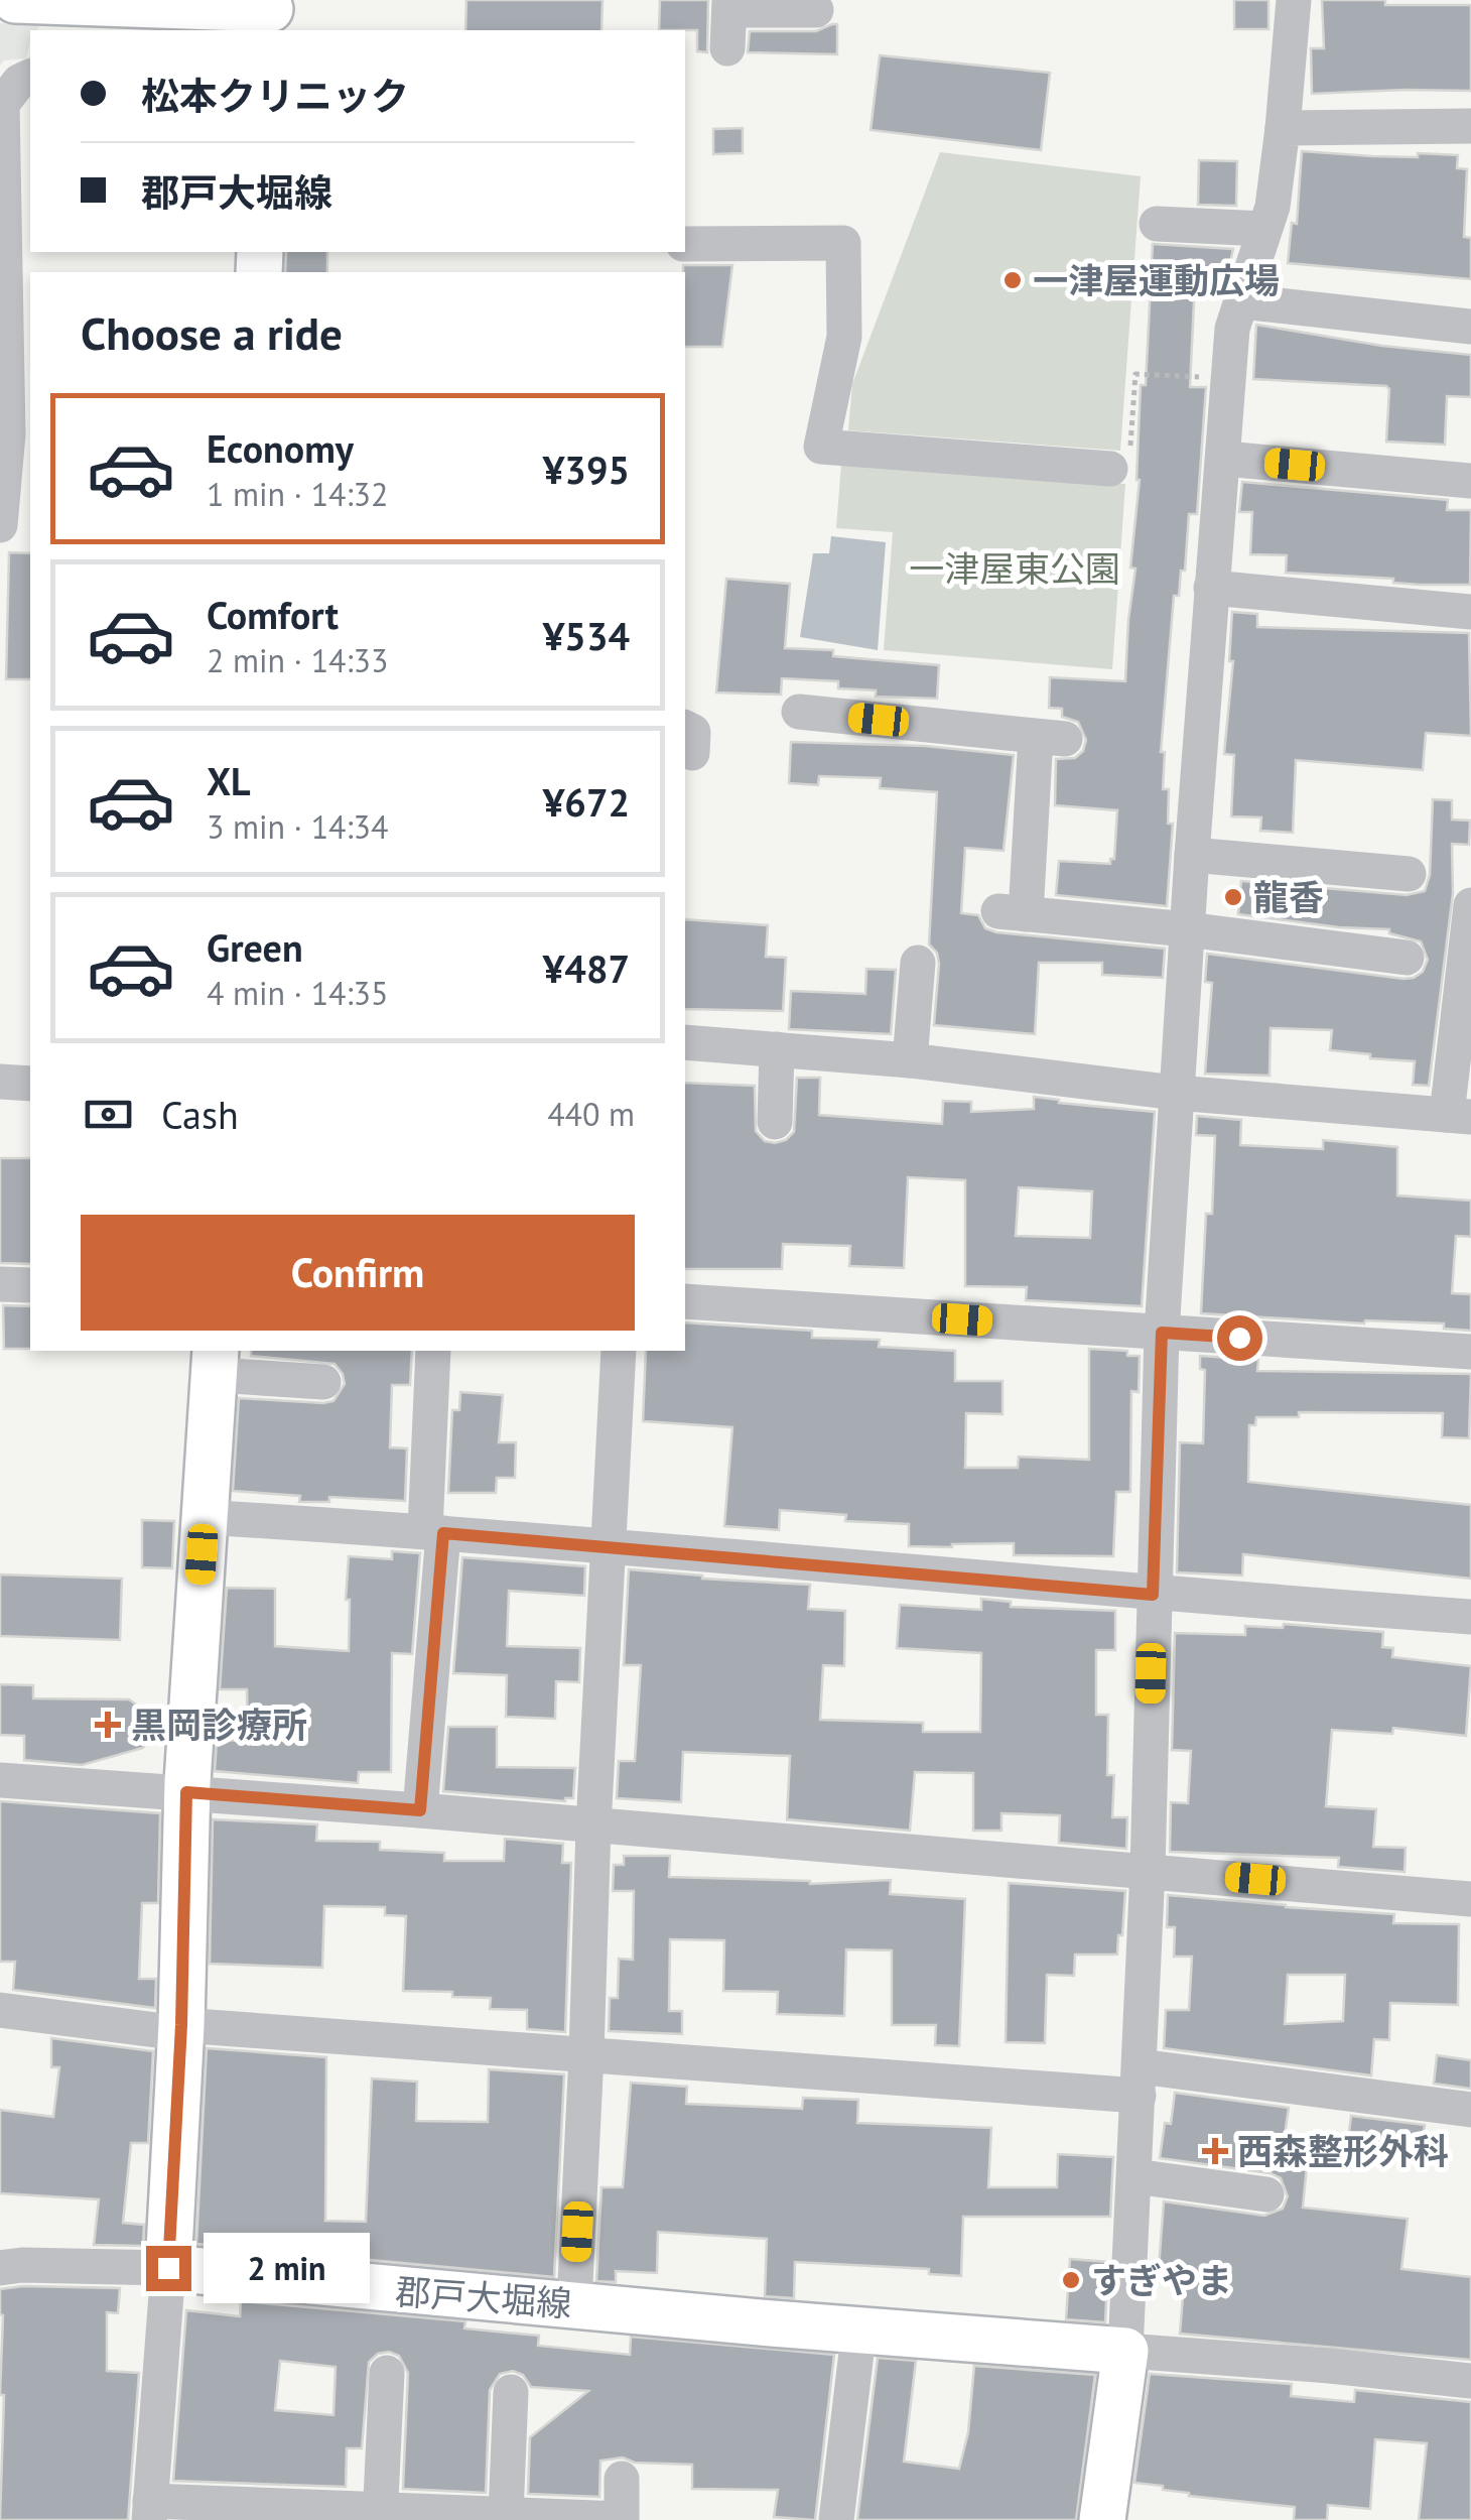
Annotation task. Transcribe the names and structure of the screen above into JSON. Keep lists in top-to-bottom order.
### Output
{
  "streets": {
    "main road": ["郡戸大堀線"]
  },
  "parks": ["一津屋東公園"],
  "places": {
    "other": ["一津屋運動広場", "龍香", "すぎやま"],
    "health": ["黒岡診療所", "西森整形外科"]
  },
  "page": {
    "banner": ["松本クリニック", "郡戸大堀線"],
    "heading": "Choose a ride",
    "list": [
      {
        "name": "Economy",
        "note": "1 min · 14:32",
        "value": "¥395"
      },
      {
        "name": "Comfort",
        "note": "2 min · 14:33",
        "value": "¥534"
      },
      {
        "name": "XL",
        "note": "3 min · 14:34",
        "value": "¥672"
      },
      {
        "name": "Green",
        "note": "4 min · 14:35",
        "value": "¥487"
      }
    ],
    "pay": ["Cash", "440 m"],
    "buttons": "Confirm",
    "bubble": "2 min"
  }
}
